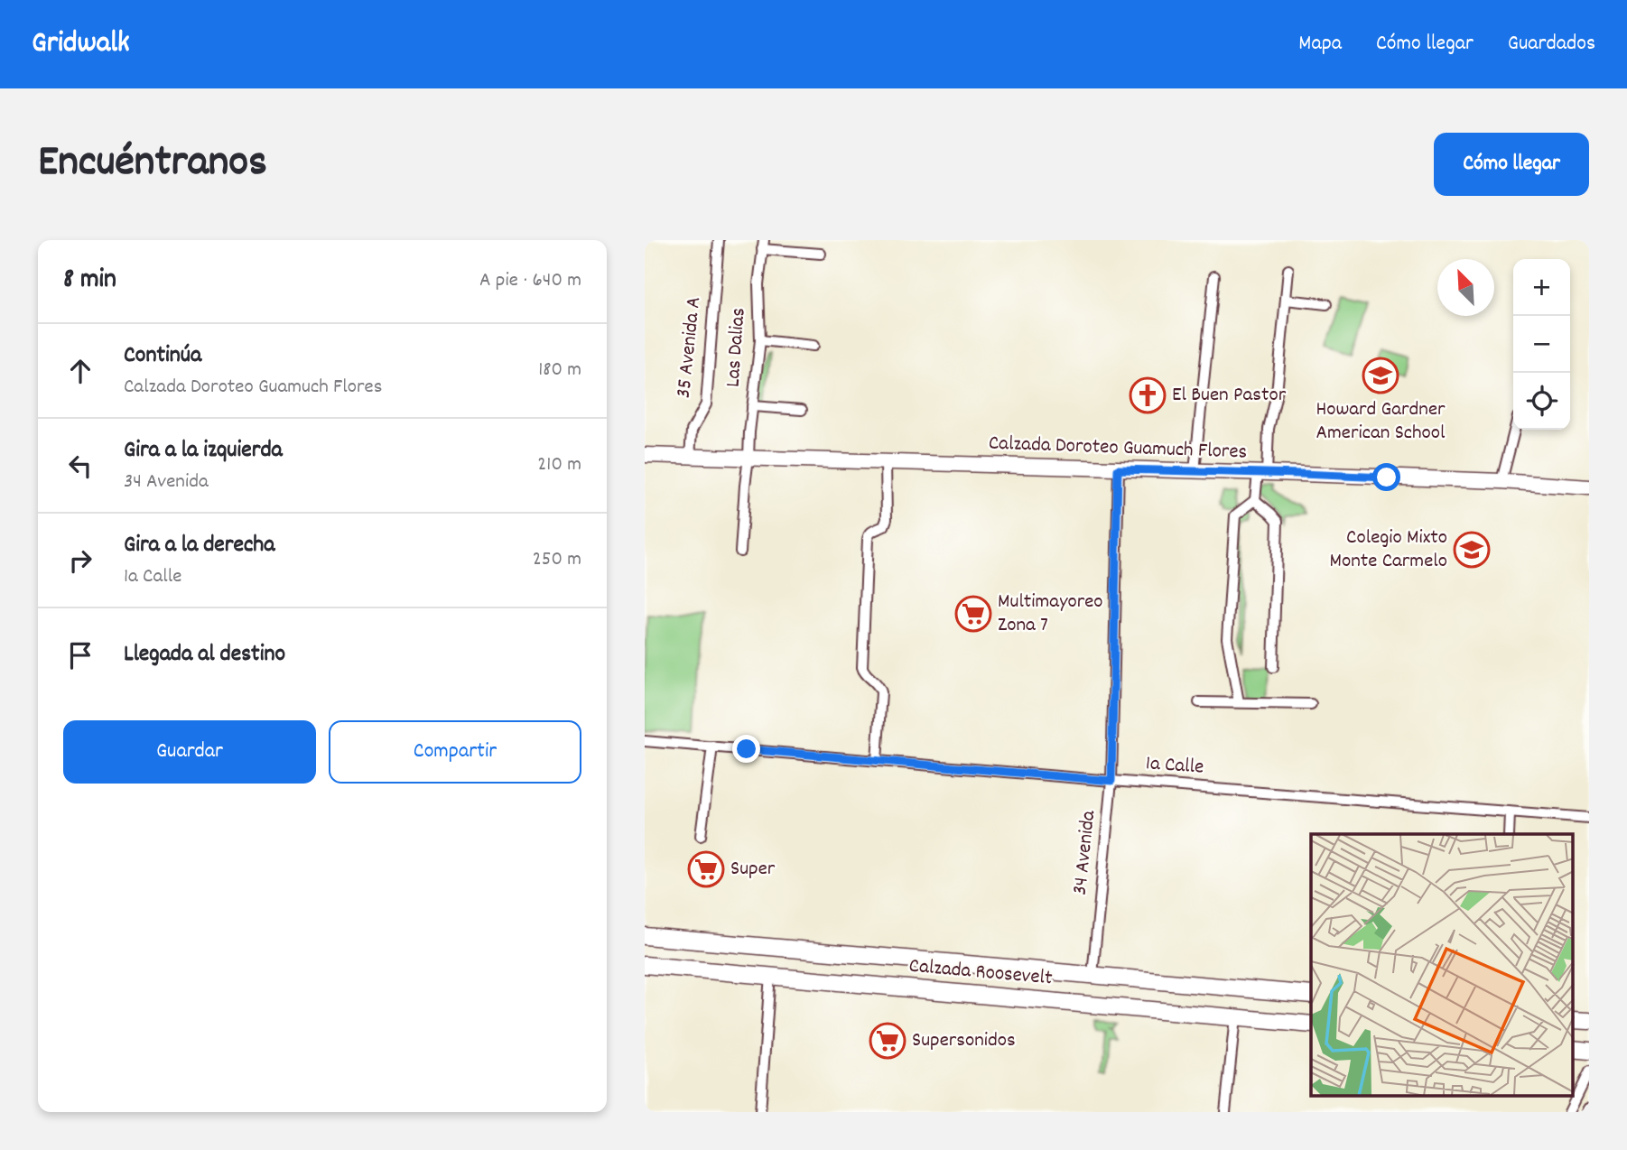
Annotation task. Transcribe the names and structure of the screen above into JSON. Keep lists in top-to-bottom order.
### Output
{
  "streets": {
    "highway": ["Calzada Roosevelt"],
    "main road": ["Calzada Doroteo Guamuch Flores"],
    "street": [
      "35 Avenida A",
      "Las Dalias",
      "1a Calle",
      "34 Avenida"
    ]
  },
  "crossings": [
    ["35 Avenida A", "Calzada Doroteo Guamuch Flores"],
    ["Las Dalias", "Calzada Doroteo Guamuch Flores"],
    ["Calzada Doroteo Guamuch Flores", "34 Avenida"],
    ["1a Calle", "34 Avenida"],
    ["34 Avenida", "Calzada Roosevelt"]
  ],
  "places": {
    "school or university": ["Howard Gardner American School", "Colegio Mixto Monte Carmelo"],
    "church": ["El Buen Pastor"],
    "supermarket": ["Multimayoreo Zona 7", "Super", "Supersonidos"]
  },
  "north": "top left",
  "page": {
    "header": "Gridwalk",
    "nav": ["Mapa", "Cómo llegar", "Guardados"],
    "title": "Encuéntranos",
    "buttons": [
      "Cómo llegar",
      ["Guardar", "Compartir"]
    ],
    "heading": ["8 min", "A pie · 640 m"],
    "map_buttons": ["+", "−"],
    "list": [
      ["Continúa", "Calzada Doroteo Guamuch Flores", "180 m"],
      ["Gira a la izquierda", "34 Avenida", "210 m"],
      ["Gira a la derecha", "1a Calle", "250 m"],
      "Llegada al destino"
    ]
  }
}
